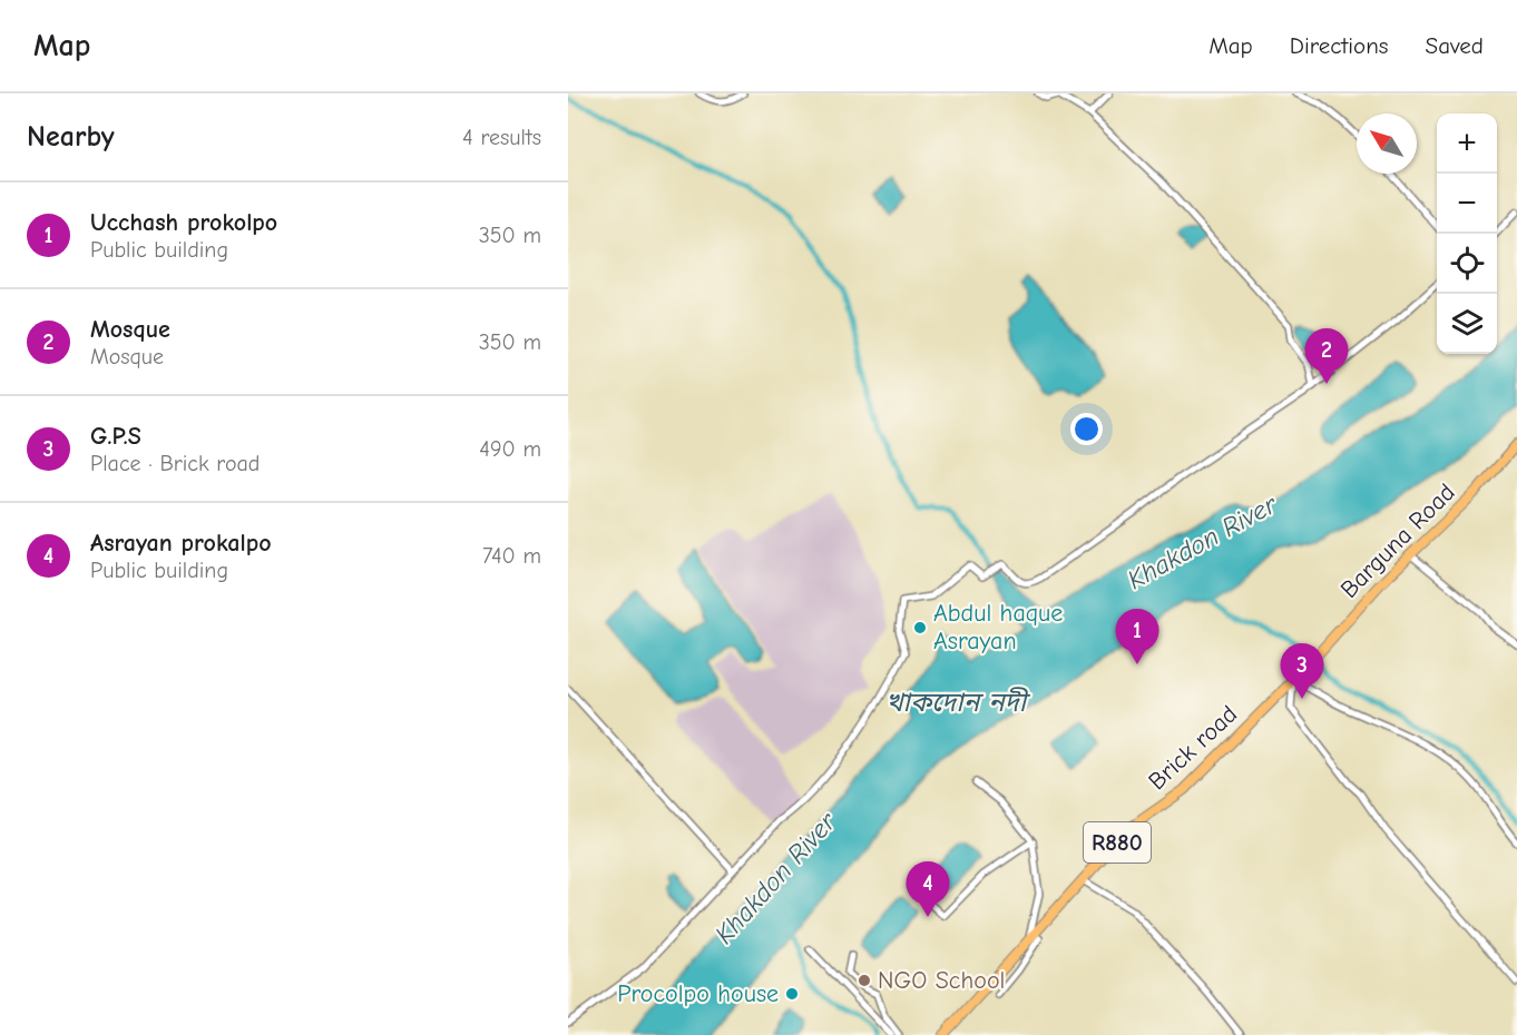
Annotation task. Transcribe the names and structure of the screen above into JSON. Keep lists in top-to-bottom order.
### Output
{
  "streets": {
    "main road": ["Barguna Road", "Brick road", "R880"]
  },
  "crossings": [
    ["Barguna Road", "Brick road"]
  ],
  "water": ["Khakdon River", "খাকদোন নদী"],
  "places": ["Abdul haque Asrayan", "NGO School", "Procolpo house"],
  "north": "top left",
  "page": {
    "header": "Map",
    "nav": ["Map", "Directions", "Saved"],
    "heading": ["Nearby", "4 results"],
    "map_buttons": ["+", "−"],
    "list": [
      {
        "mark": "1",
        "name": "Ucchash prokolpo",
        "note": "Public building",
        "value": "350 m"
      },
      {
        "mark": "2",
        "name": "Mosque",
        "note": "Mosque",
        "value": "350 m"
      },
      {
        "mark": "3",
        "name": "G.P.S",
        "note": "Place · Brick road",
        "value": "490 m"
      },
      {
        "mark": "4",
        "name": "Asrayan prokalpo",
        "note": "Public building",
        "value": "740 m"
      }
    ],
    "pins": [
      "2",
      "1",
      "3",
      "4"
    ]
  }
}
